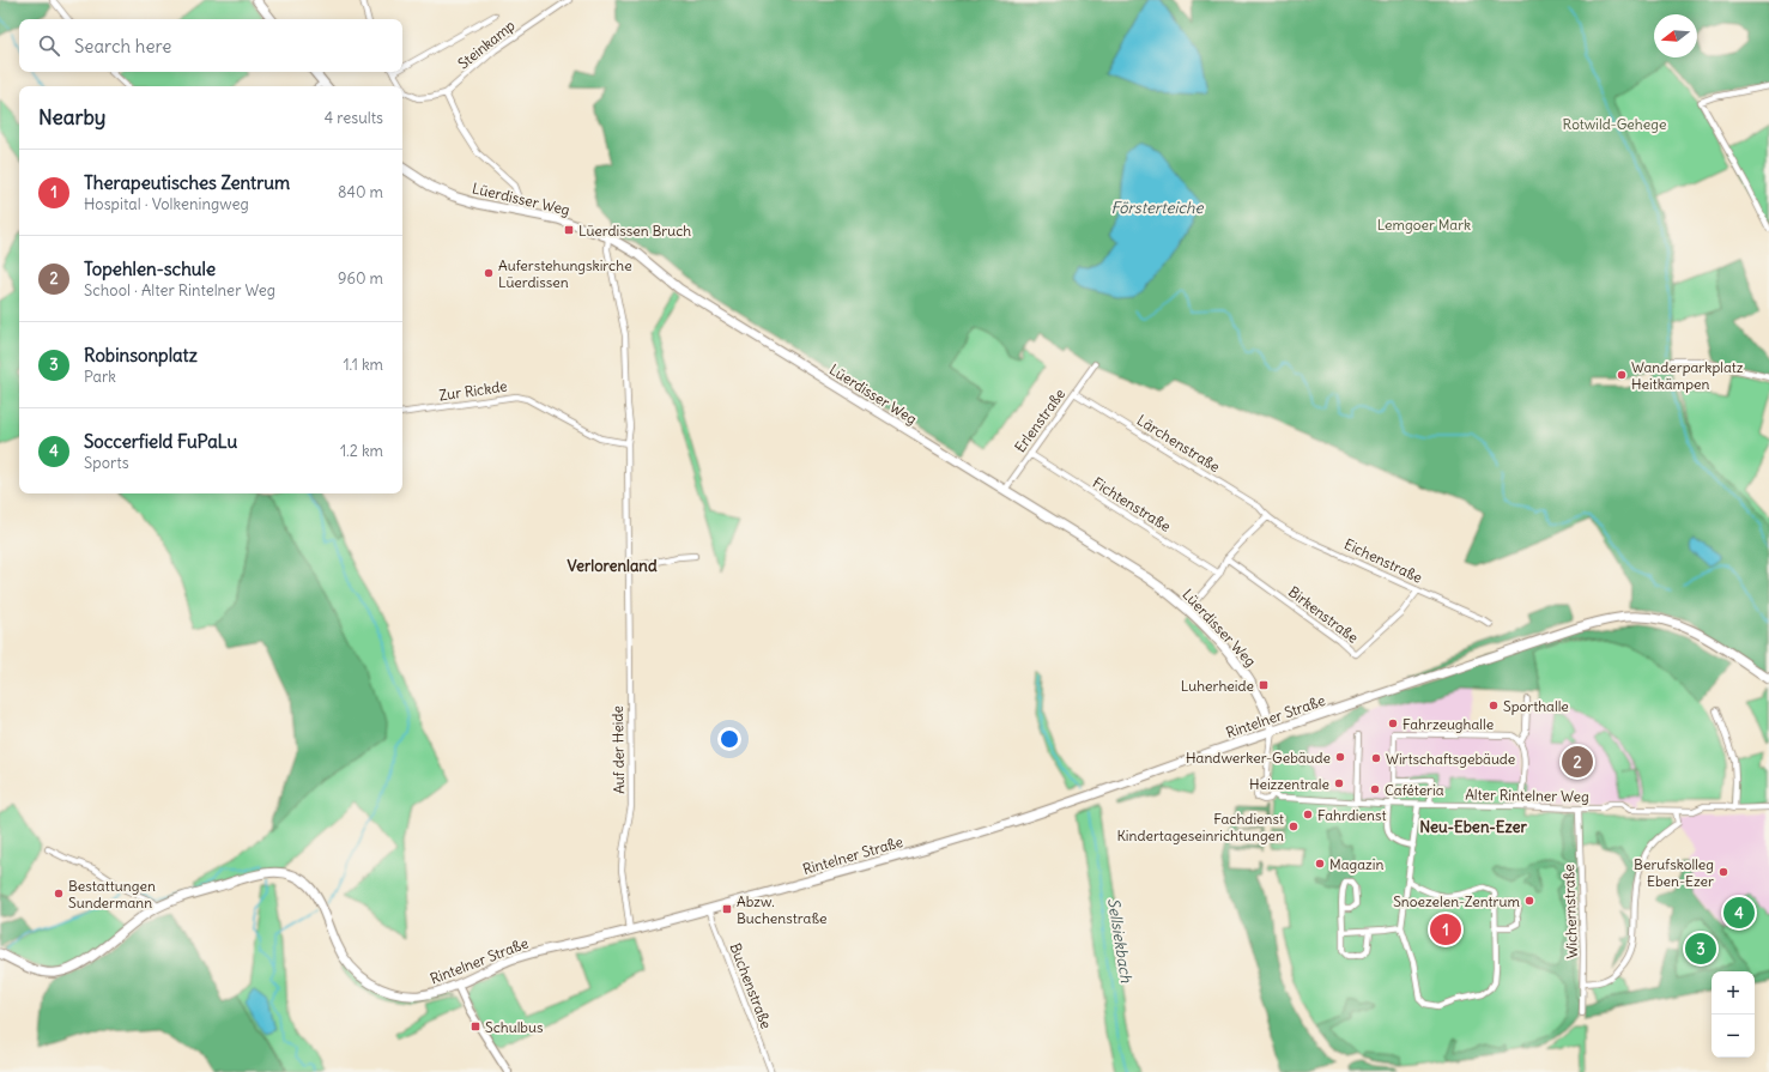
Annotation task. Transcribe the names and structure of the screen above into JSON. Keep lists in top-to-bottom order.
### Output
{
  "streets": {
    "main road": ["Lüerdisser Weg", "Rintelner Straße"],
    "street": [
      "Steinkamp",
      "Zur Rickde",
      "Erlenstraße",
      "Lärchenstraße",
      "Fichtenstraße",
      "Eichenstraße",
      "Birkenstraße",
      "Auf der Heide",
      "Alter Rintelner Weg",
      "Wichernstraße",
      "Buchenstraße"
    ]
  },
  "crossings": [
    ["Lüerdisser Weg", "Erlenstraße"],
    ["Lüerdisser Weg", "Rintelner Straße"],
    ["Lüerdisser Weg", "Auf der Heide"],
    ["Zur Rickde", "Auf der Heide"],
    ["Erlenstraße", "Lärchenstraße"],
    ["Erlenstraße", "Fichtenstraße"],
    ["Lärchenstraße", "Eichenstraße"],
    ["Eichenstraße", "Birkenstraße"],
    ["Rintelner Straße", "Auf der Heide"],
    ["Rintelner Straße", "Buchenstraße"],
    ["Alter Rintelner Weg", "Wichernstraße"]
  ],
  "districts": ["Verlorenland", "Neu-Eben-Ezer"],
  "water": ["Försterteiche", "Sellsiekbach"],
  "parks": ["Rotwild-Gehege", "Lemgoer Mark"],
  "places": {
    "transit": [
      "Lüerdissen Bruch",
      "Luherheide",
      "Abzw. Buchenstraße",
      "Schulbus"
    ],
    "other": [
      "Auferstehungskirche Lüerdissen",
      "Wanderparkplatz Heitkämpen",
      "Sporthalle",
      "Fahrzeughalle",
      "Handwerker-Gebäude",
      "Wirtschaftsgebäude",
      "Heizzentrale",
      "Caféteria",
      "Fahrdienst",
      "Fachdienst Kindertageseinrichtungen",
      "Magazin",
      "Berufskolleg Eben-Ezer",
      "Bestattungen Sundermann",
      "Snoezelen-Zentrum"
    ]
  },
  "north": "left",
  "page": {
    "search": "Search here",
    "heading": ["Nearby", "4 results"],
    "list": [
      {
        "mark": "1",
        "name": "Therapeutisches Zentrum",
        "note": "Hospital · Volkeningweg",
        "value": "840 m"
      },
      {
        "mark": "2",
        "name": "Topehlen-schule",
        "note": "School · Alter Rintelner Weg",
        "value": "960 m"
      },
      {
        "mark": "3",
        "name": "Robinsonplatz",
        "note": "Park",
        "value": "1.1 km"
      },
      {
        "mark": "4",
        "name": "Soccerfield FuPaLu",
        "note": "Sports",
        "value": "1.2 km"
      }
    ],
    "pins": [
      "2",
      "4",
      "1",
      "3"
    ],
    "map_buttons": ["+", "−"]
  }
}
